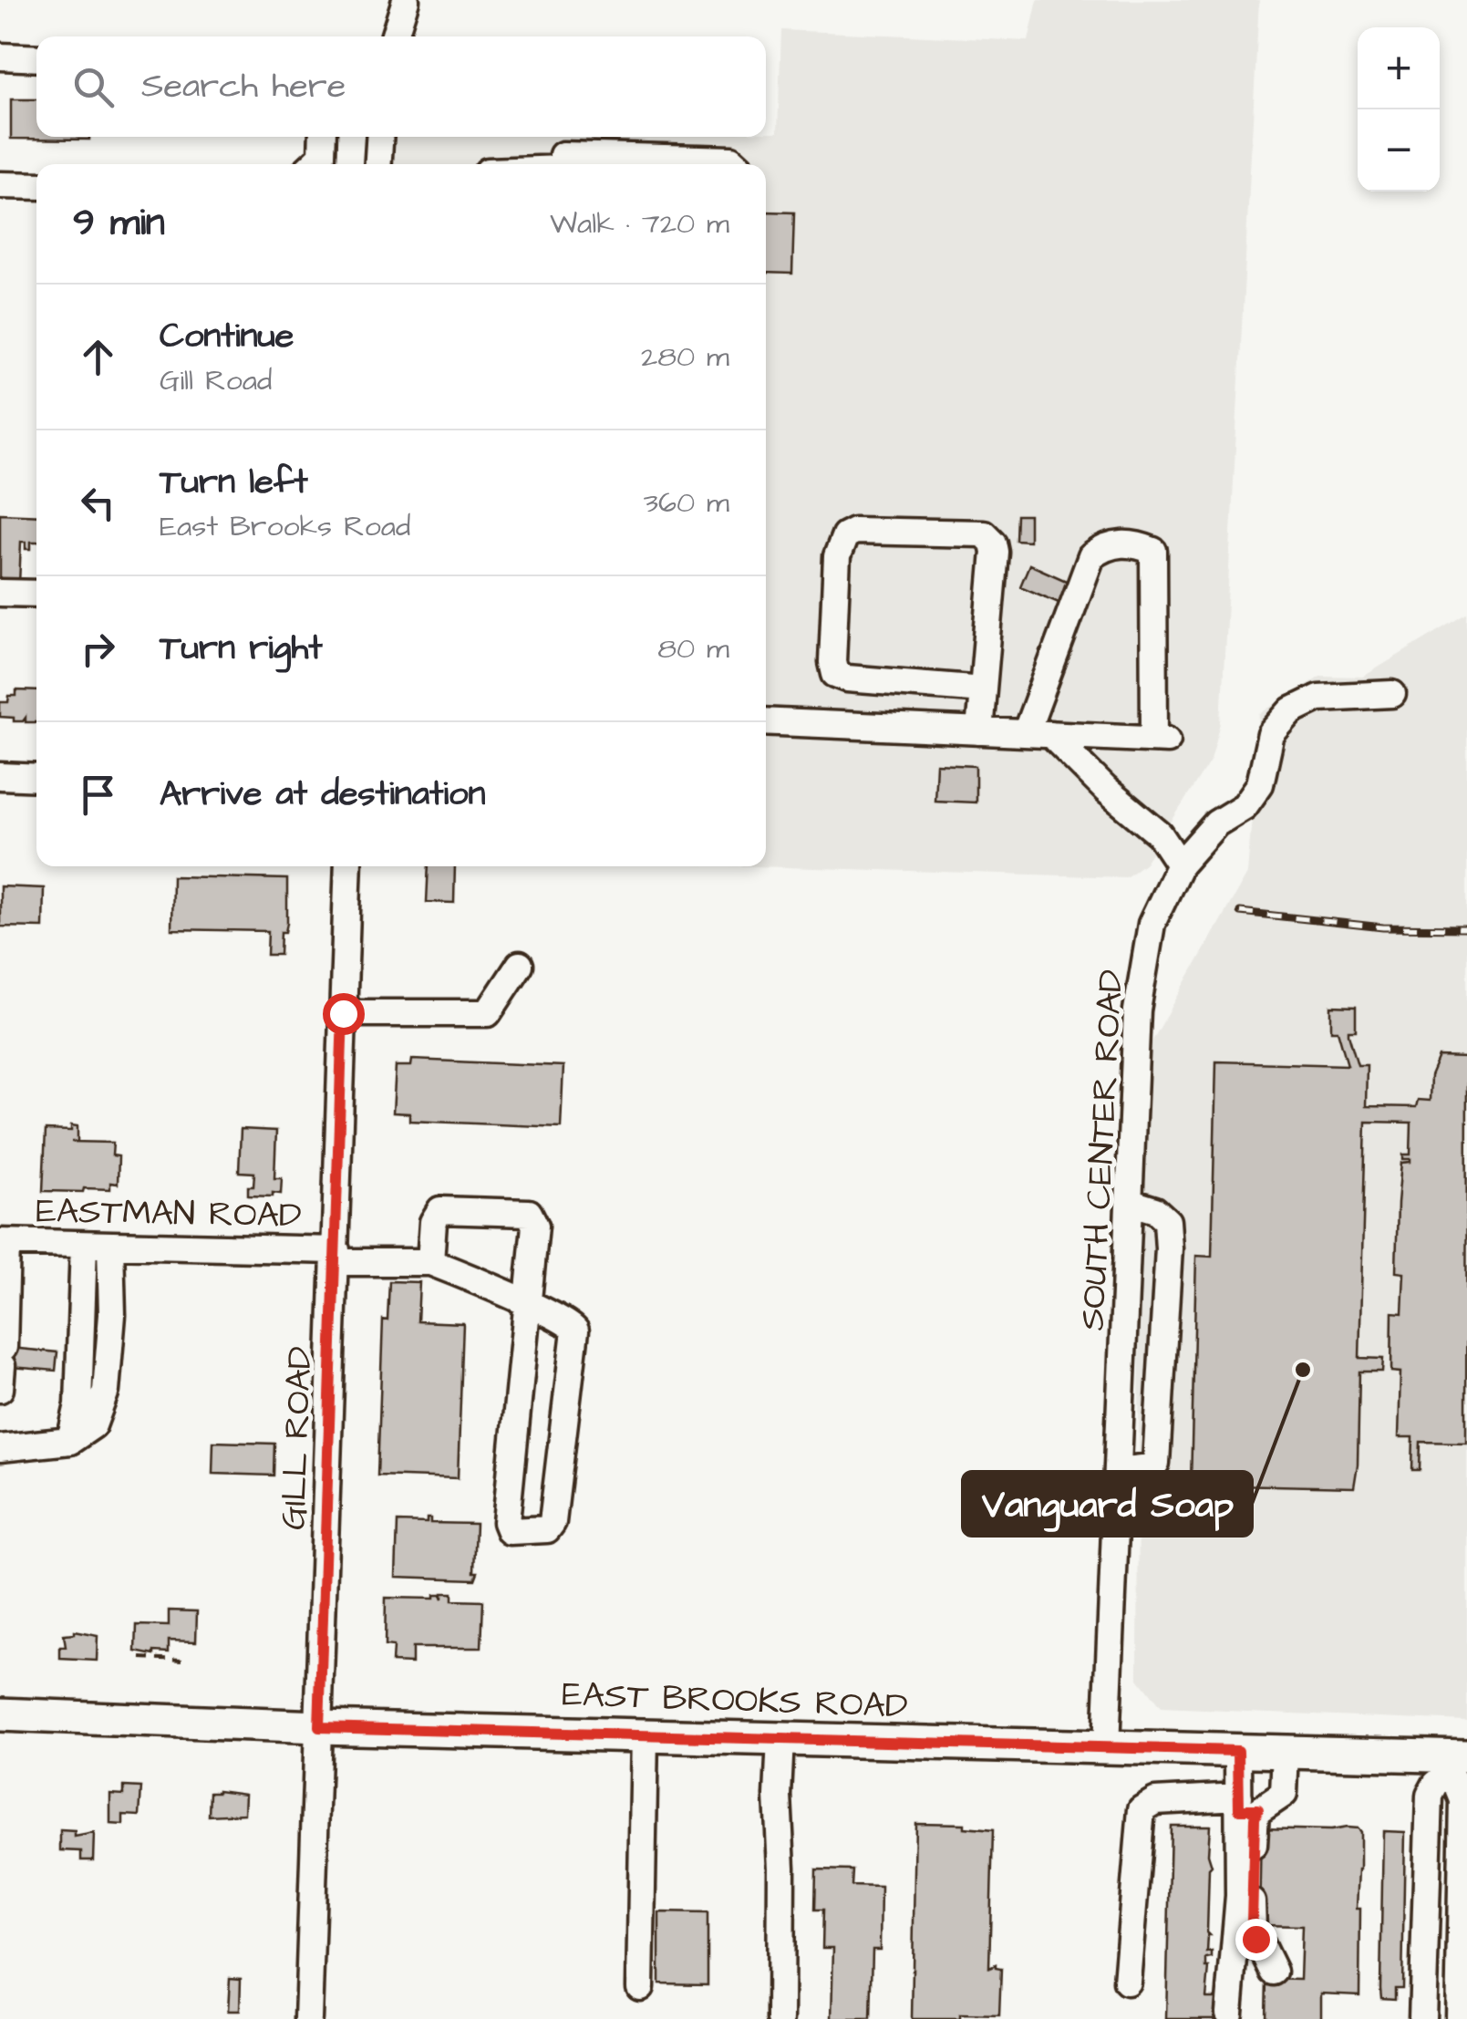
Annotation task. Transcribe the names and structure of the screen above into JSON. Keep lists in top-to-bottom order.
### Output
{
  "streets": {
    "main road": ["EAST BROOKS ROAD"],
    "street": ["SOUTH CENTER ROAD", "EASTMAN ROAD", "GILL ROAD"]
  },
  "crossings": [
    ["SOUTH CENTER ROAD", "EAST BROOKS ROAD"],
    ["EASTMAN ROAD", "GILL ROAD"],
    ["GILL ROAD", "EAST BROOKS ROAD"]
  ],
  "places": ["Vanguard Soap"],
  "page": {
    "map_buttons": ["+", "−"],
    "search": "Search here",
    "heading": ["9 min", "Walk · 720 m"],
    "list": [
      ["Continue", "Gill Road", "280 m"],
      ["Turn left", "East Brooks Road", "360 m"],
      ["Turn right", "80 m"],
      "Arrive at destination"
    ]
  }
}
